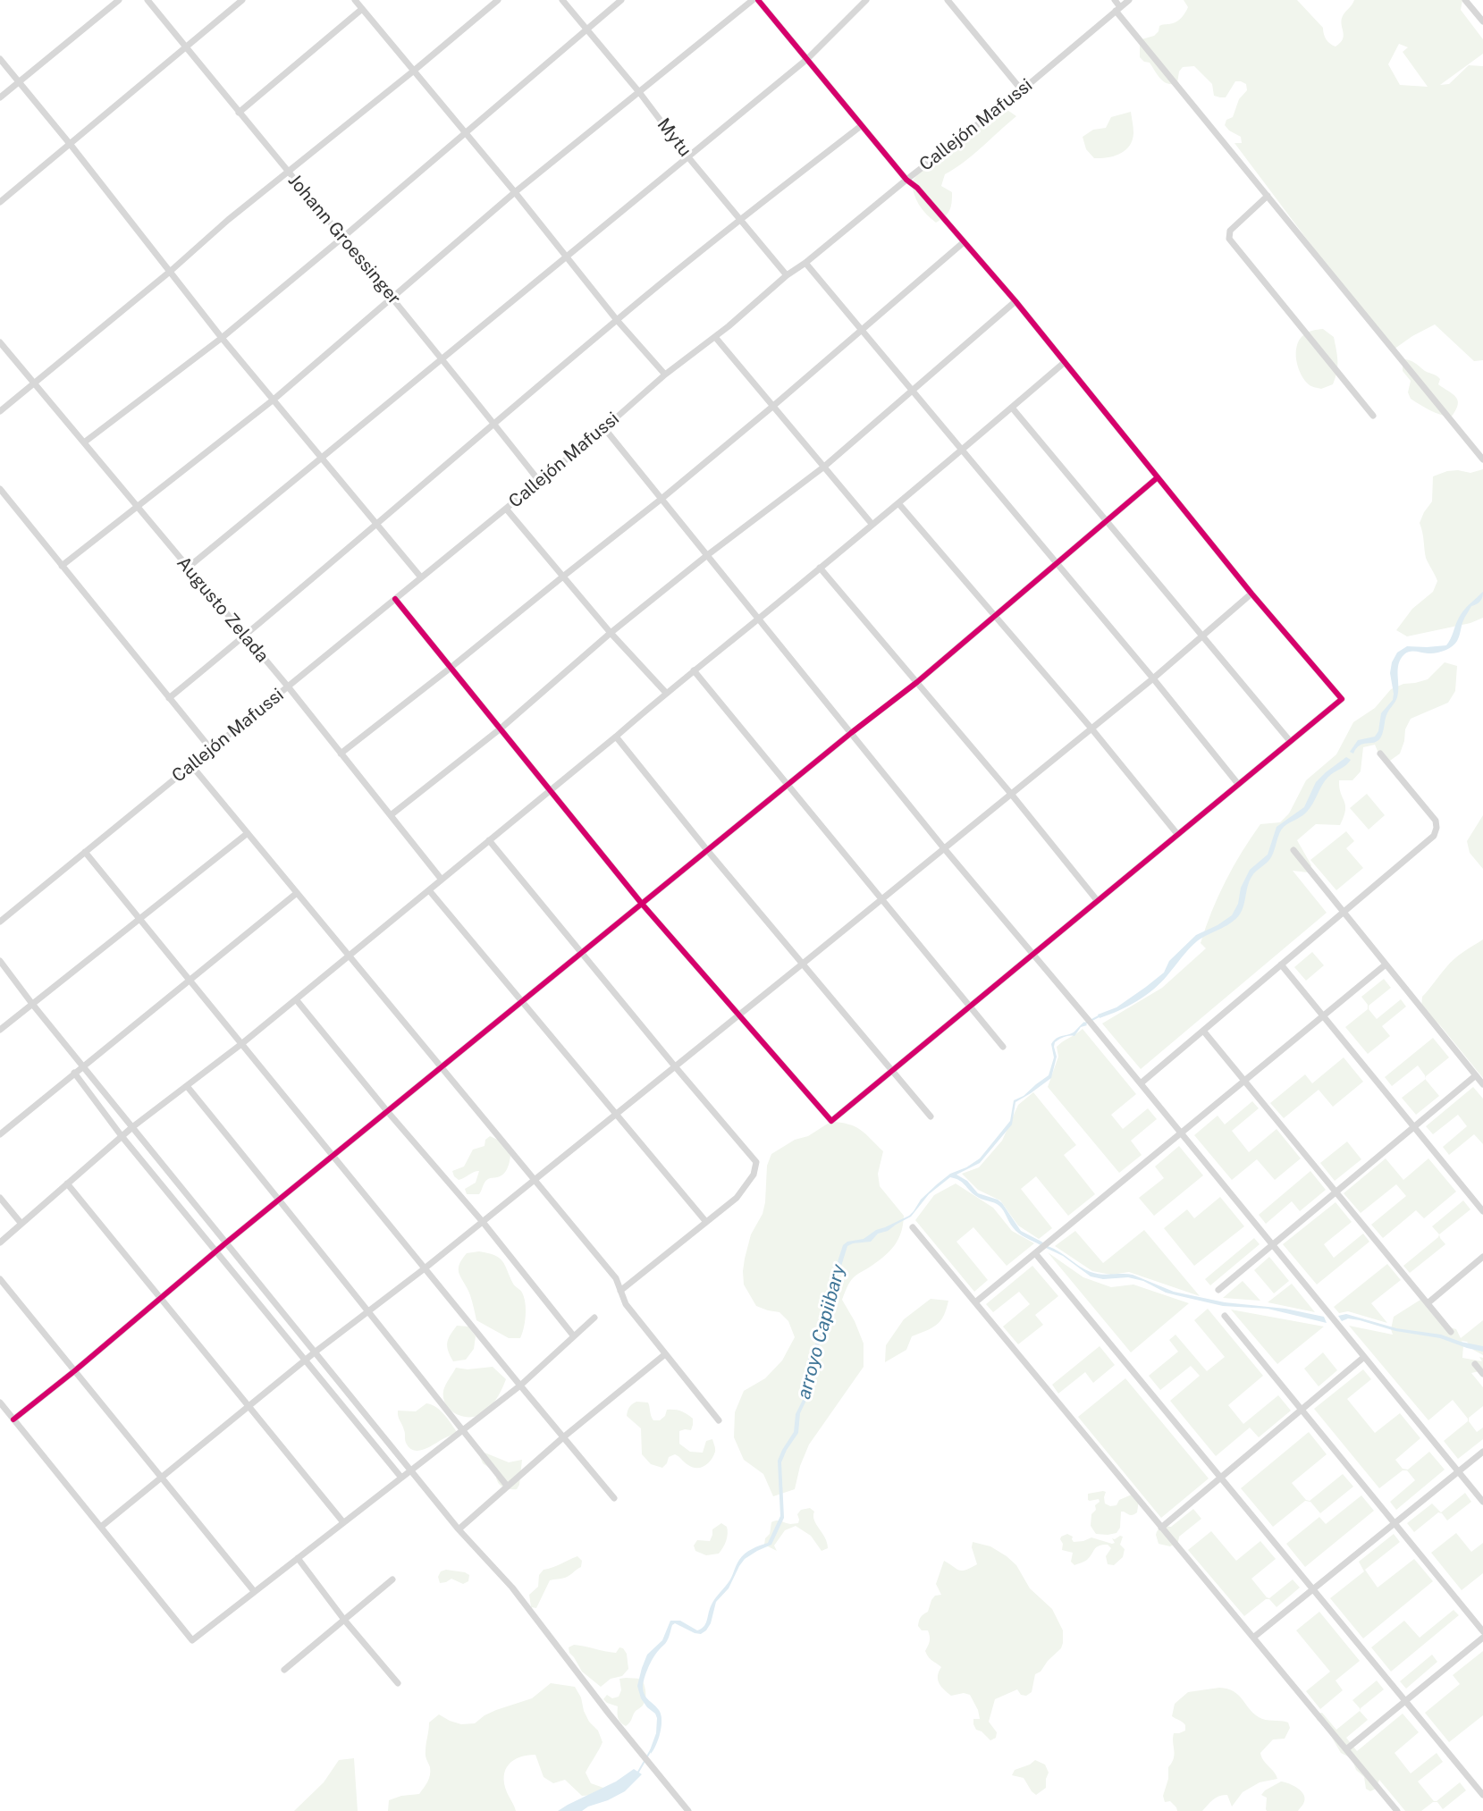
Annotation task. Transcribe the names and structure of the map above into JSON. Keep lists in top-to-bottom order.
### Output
{
  "streets": {
    "street": [
      "Callejón Mafussi",
      "Mytu",
      "Johann Groessinger",
      "Augusto Zelada"
    ]
  },
  "crossings": [
    ["Callejón Mafussi", "Mytu"],
    ["Callejón Mafussi", "Johann Groessinger"],
    ["Callejón Mafussi", "Augusto Zelada"]
  ],
  "water": ["arroyo Capiibary"]
}
